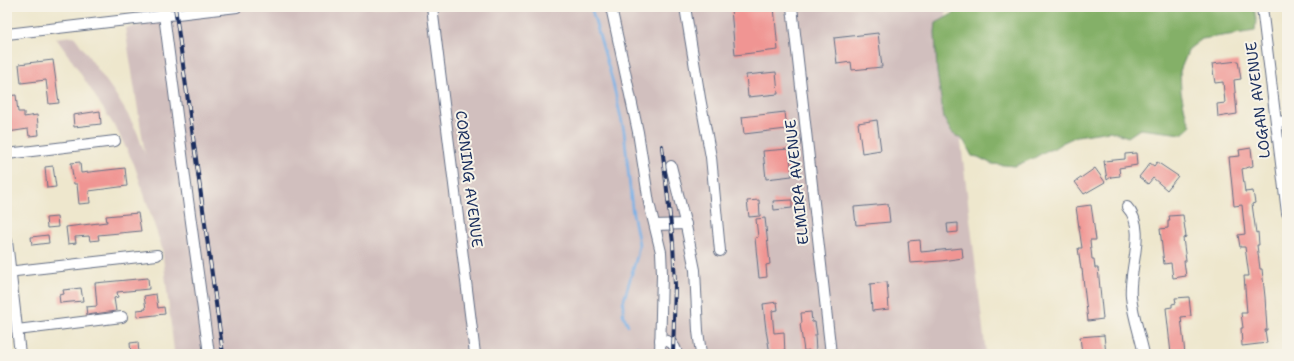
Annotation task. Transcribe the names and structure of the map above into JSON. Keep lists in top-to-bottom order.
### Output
{
  "streets": {
    "street": ["LOGAN AVENUE", "CORNING AVENUE", "ELMIRA AVENUE"]
  }
}
